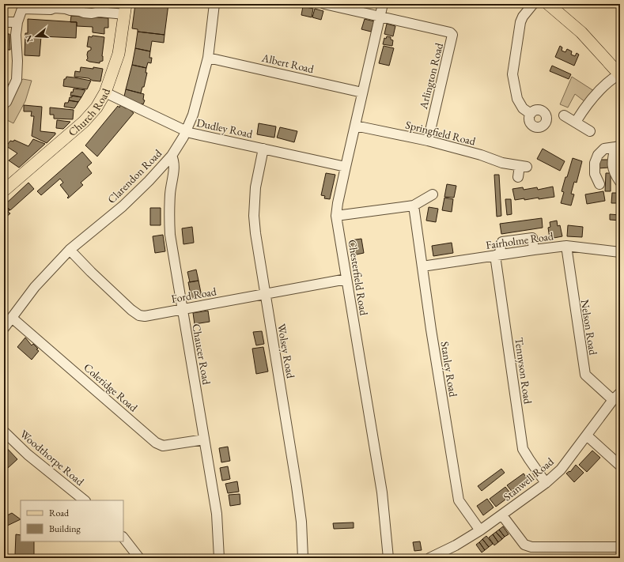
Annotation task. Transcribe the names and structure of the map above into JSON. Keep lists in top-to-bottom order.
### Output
{
  "streets": {
    "main road": ["Church Road"],
    "street": [
      "Albert Road",
      "Arlington Road",
      "Dudley Road",
      "Springfield Road",
      "Clarendon Road",
      "Fairholme Road",
      "Chesterfield Road",
      "Ford Road",
      "Nelson Road",
      "Wolsey Road",
      "Chaucer Road",
      "Stanley Road",
      "Tennyson Road",
      "Coleridge Road",
      "Woodthorpe Road",
      "Stanwell Road"
    ]
  },
  "crossings": [
    ["Albert Road", "Clarendon Road"],
    ["Albert Road", "Chesterfield Road"],
    ["Arlington Road", "Springfield Road"],
    ["Arlington Road", "Chesterfield Road"],
    ["Church Road", "Dudley Road"],
    ["Dudley Road", "Clarendon Road"],
    ["Dudley Road", "Chesterfield Road"],
    ["Dudley Road", "Wolsey Road"],
    ["Springfield Road", "Chesterfield Road"],
    ["Clarendon Road", "Ford Road"],
    ["Clarendon Road", "Chaucer Road"],
    ["Clarendon Road", "Coleridge Road"],
    ["Fairholme Road", "Nelson Road"],
    ["Fairholme Road", "Stanley Road"],
    ["Fairholme Road", "Tennyson Road"],
    ["Chesterfield Road", "Ford Road"],
    ["Ford Road", "Wolsey Road"],
    ["Ford Road", "Chaucer Road"],
    ["Nelson Road", "Stanwell Road"],
    ["Chaucer Road", "Coleridge Road"],
    ["Stanley Road", "Stanwell Road"],
    ["Tennyson Road", "Stanwell Road"]
  ],
  "legend": ["Road", "Building"],
  "north": "left"
}
